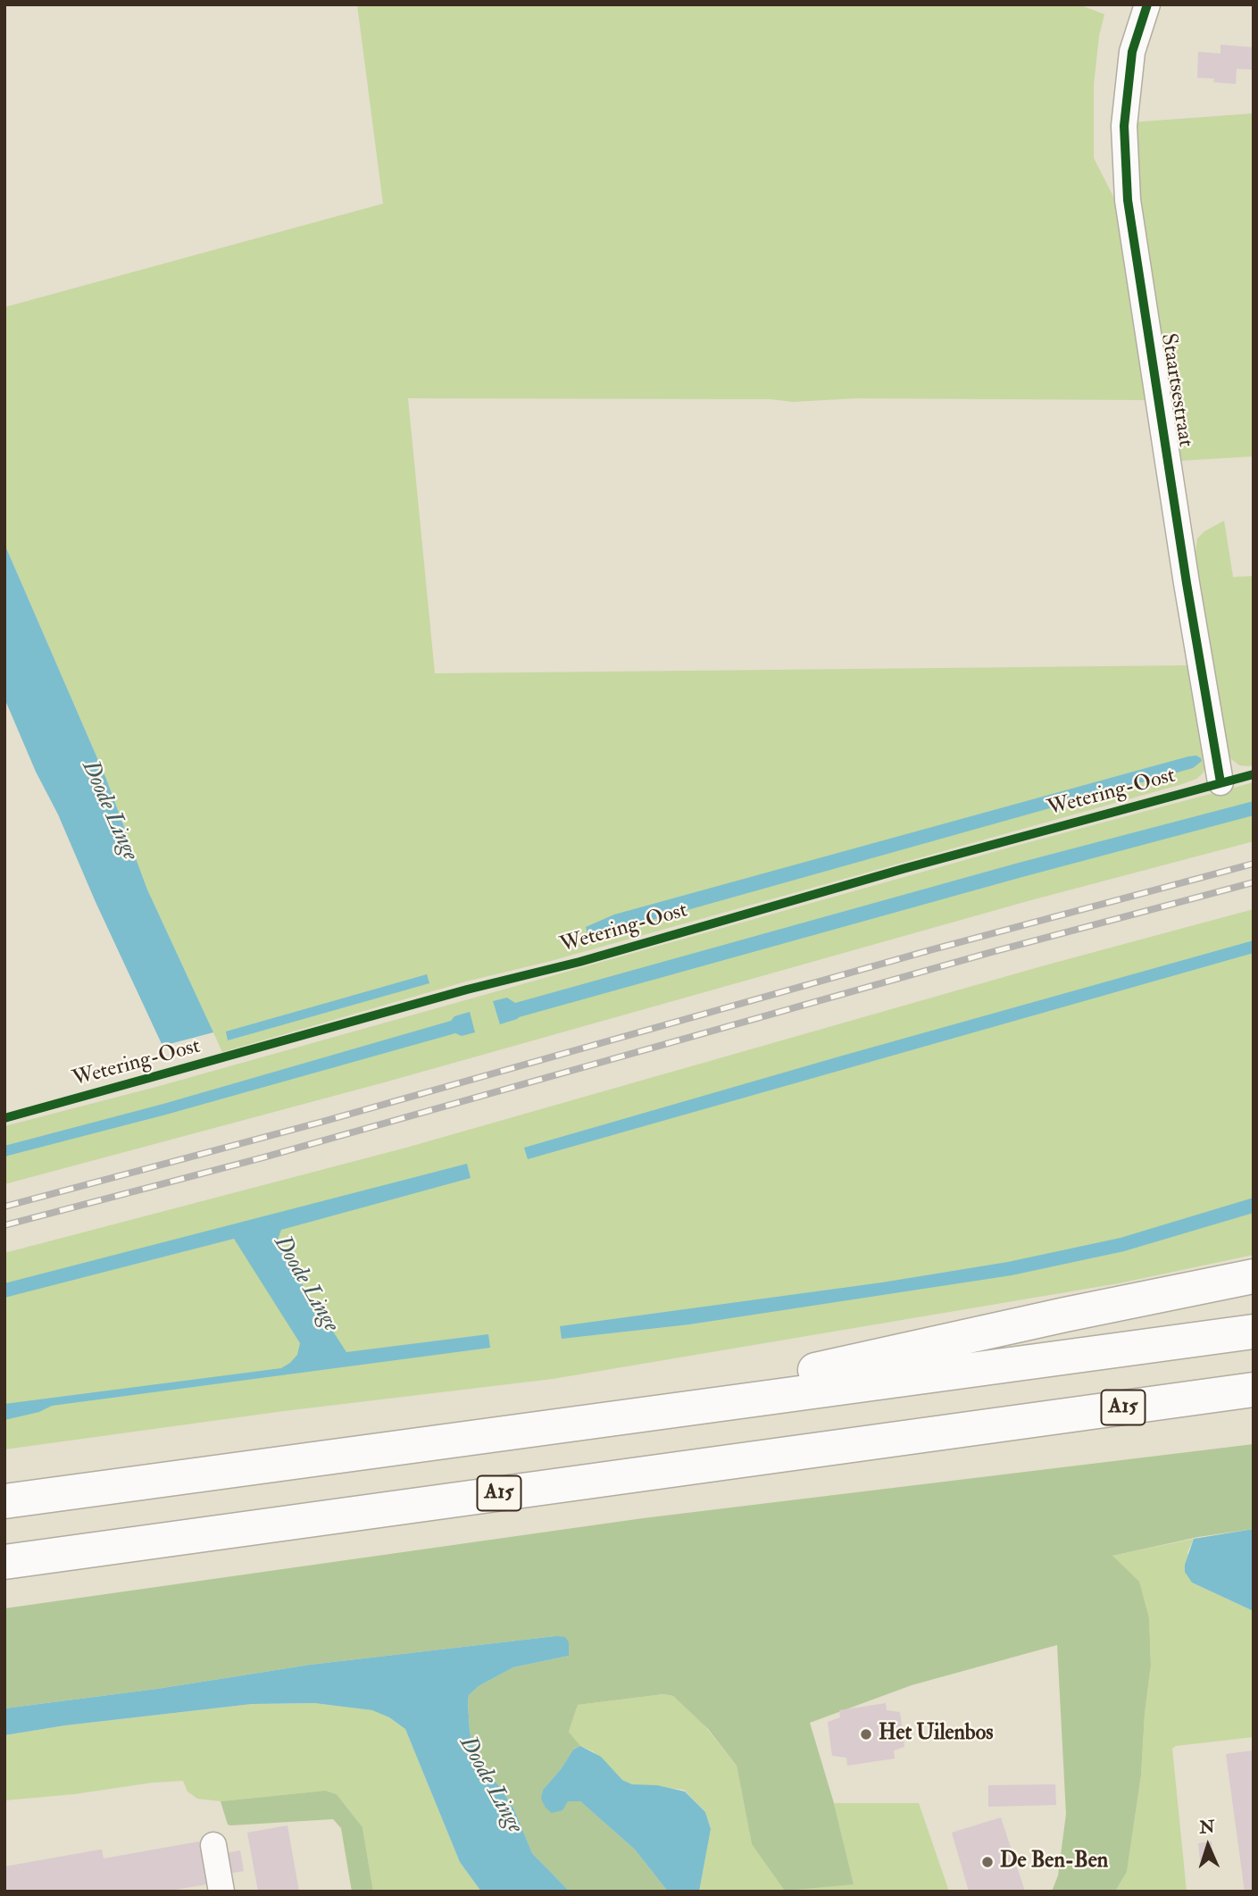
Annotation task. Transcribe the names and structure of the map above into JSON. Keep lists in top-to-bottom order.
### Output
{
  "streets": {
    "highway": ["A15"],
    "street": ["Staartsestraat"],
    "cycle path": ["Wetering-Oost"]
  },
  "water": ["Doode Linge"],
  "places": ["Het Uilenbos", "De Ben-Ben"],
  "north": "top"
}
